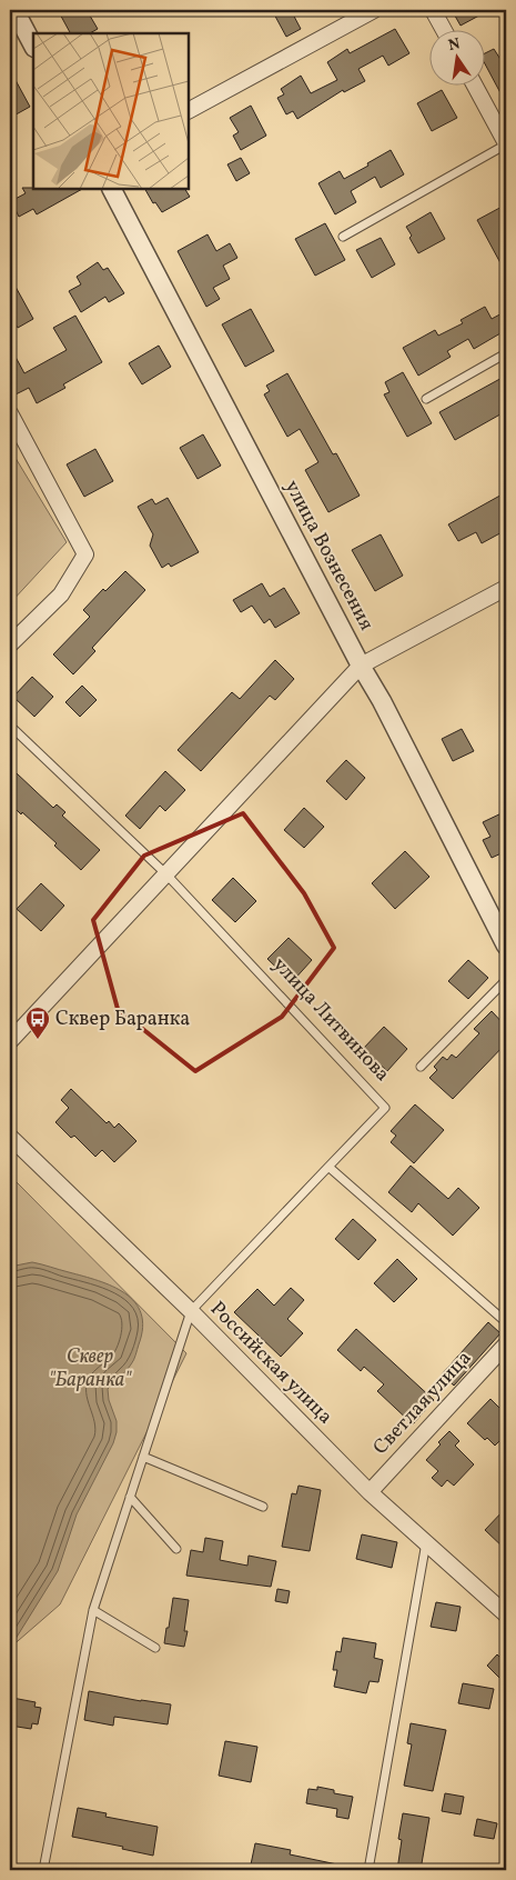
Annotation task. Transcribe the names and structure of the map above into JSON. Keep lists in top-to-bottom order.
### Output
{
  "streets": {
    "street": ["улица Вознесения", "Российская улица", "Светлая улица"],
    "lane": ["улица Литвинова"]
  },
  "crossings": [
    ["Российская улица", "Светлая улица"]
  ],
  "parks": ["Сквер \"Баранка\""],
  "places": {
    "bus stop": ["Сквер Баранка"]
  },
  "north": "top"
}
